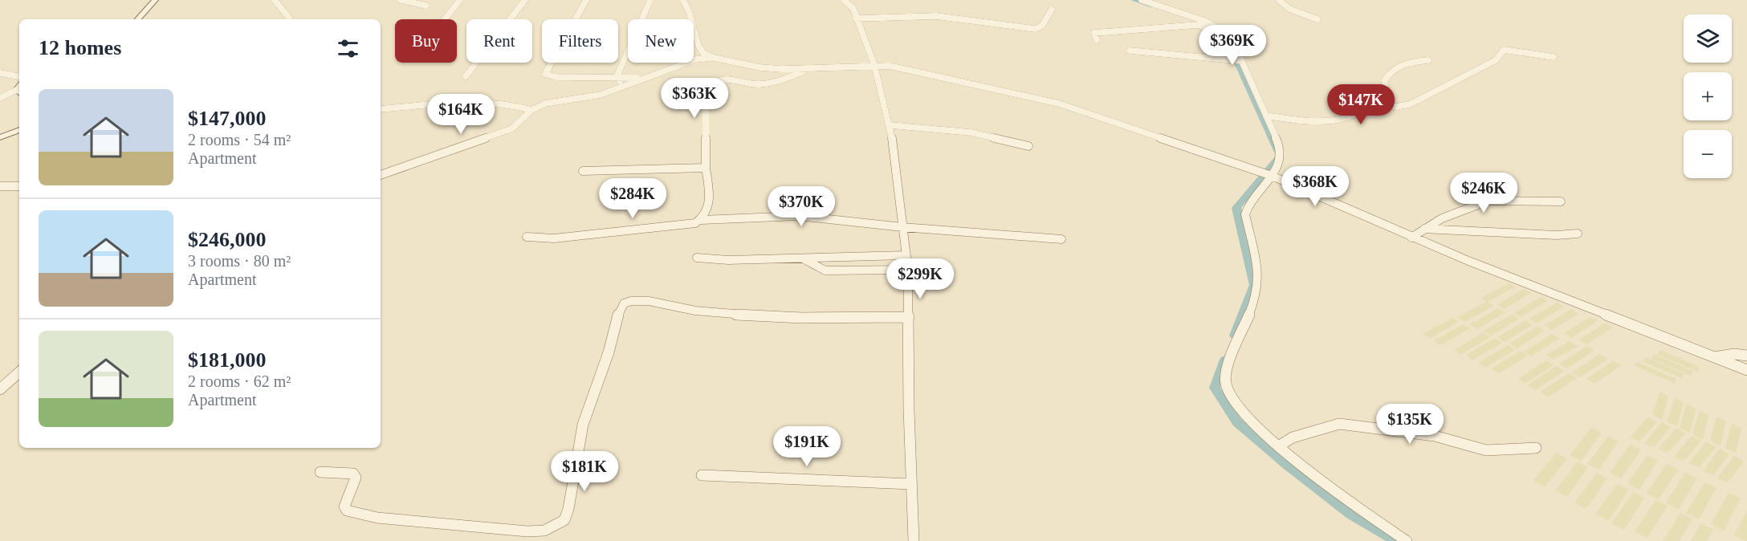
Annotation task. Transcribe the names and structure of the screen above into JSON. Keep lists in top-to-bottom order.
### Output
{
  "page": {
    "map_buttons": ["+", "−"],
    "chip": [
      "Buy",
      "Rent",
      "Filters",
      "New"
    ],
    "heading": "12 homes",
    "price": [
      "$369K",
      "$363K",
      "$147K",
      "$164K",
      "$368K",
      "$246K",
      "$284K",
      "$370K",
      "$299K",
      "$135K",
      "$191K",
      "$181K"
    ],
    "list": [
      {
        "name": "$147,000",
        "note": "2 rooms · 54 m² · Apartment"
      },
      {
        "name": "$246,000",
        "note": "3 rooms · 80 m² · Apartment"
      },
      {
        "name": "$181,000",
        "note": "2 rooms · 62 m² · Apartment"
      }
    ]
  }
}
